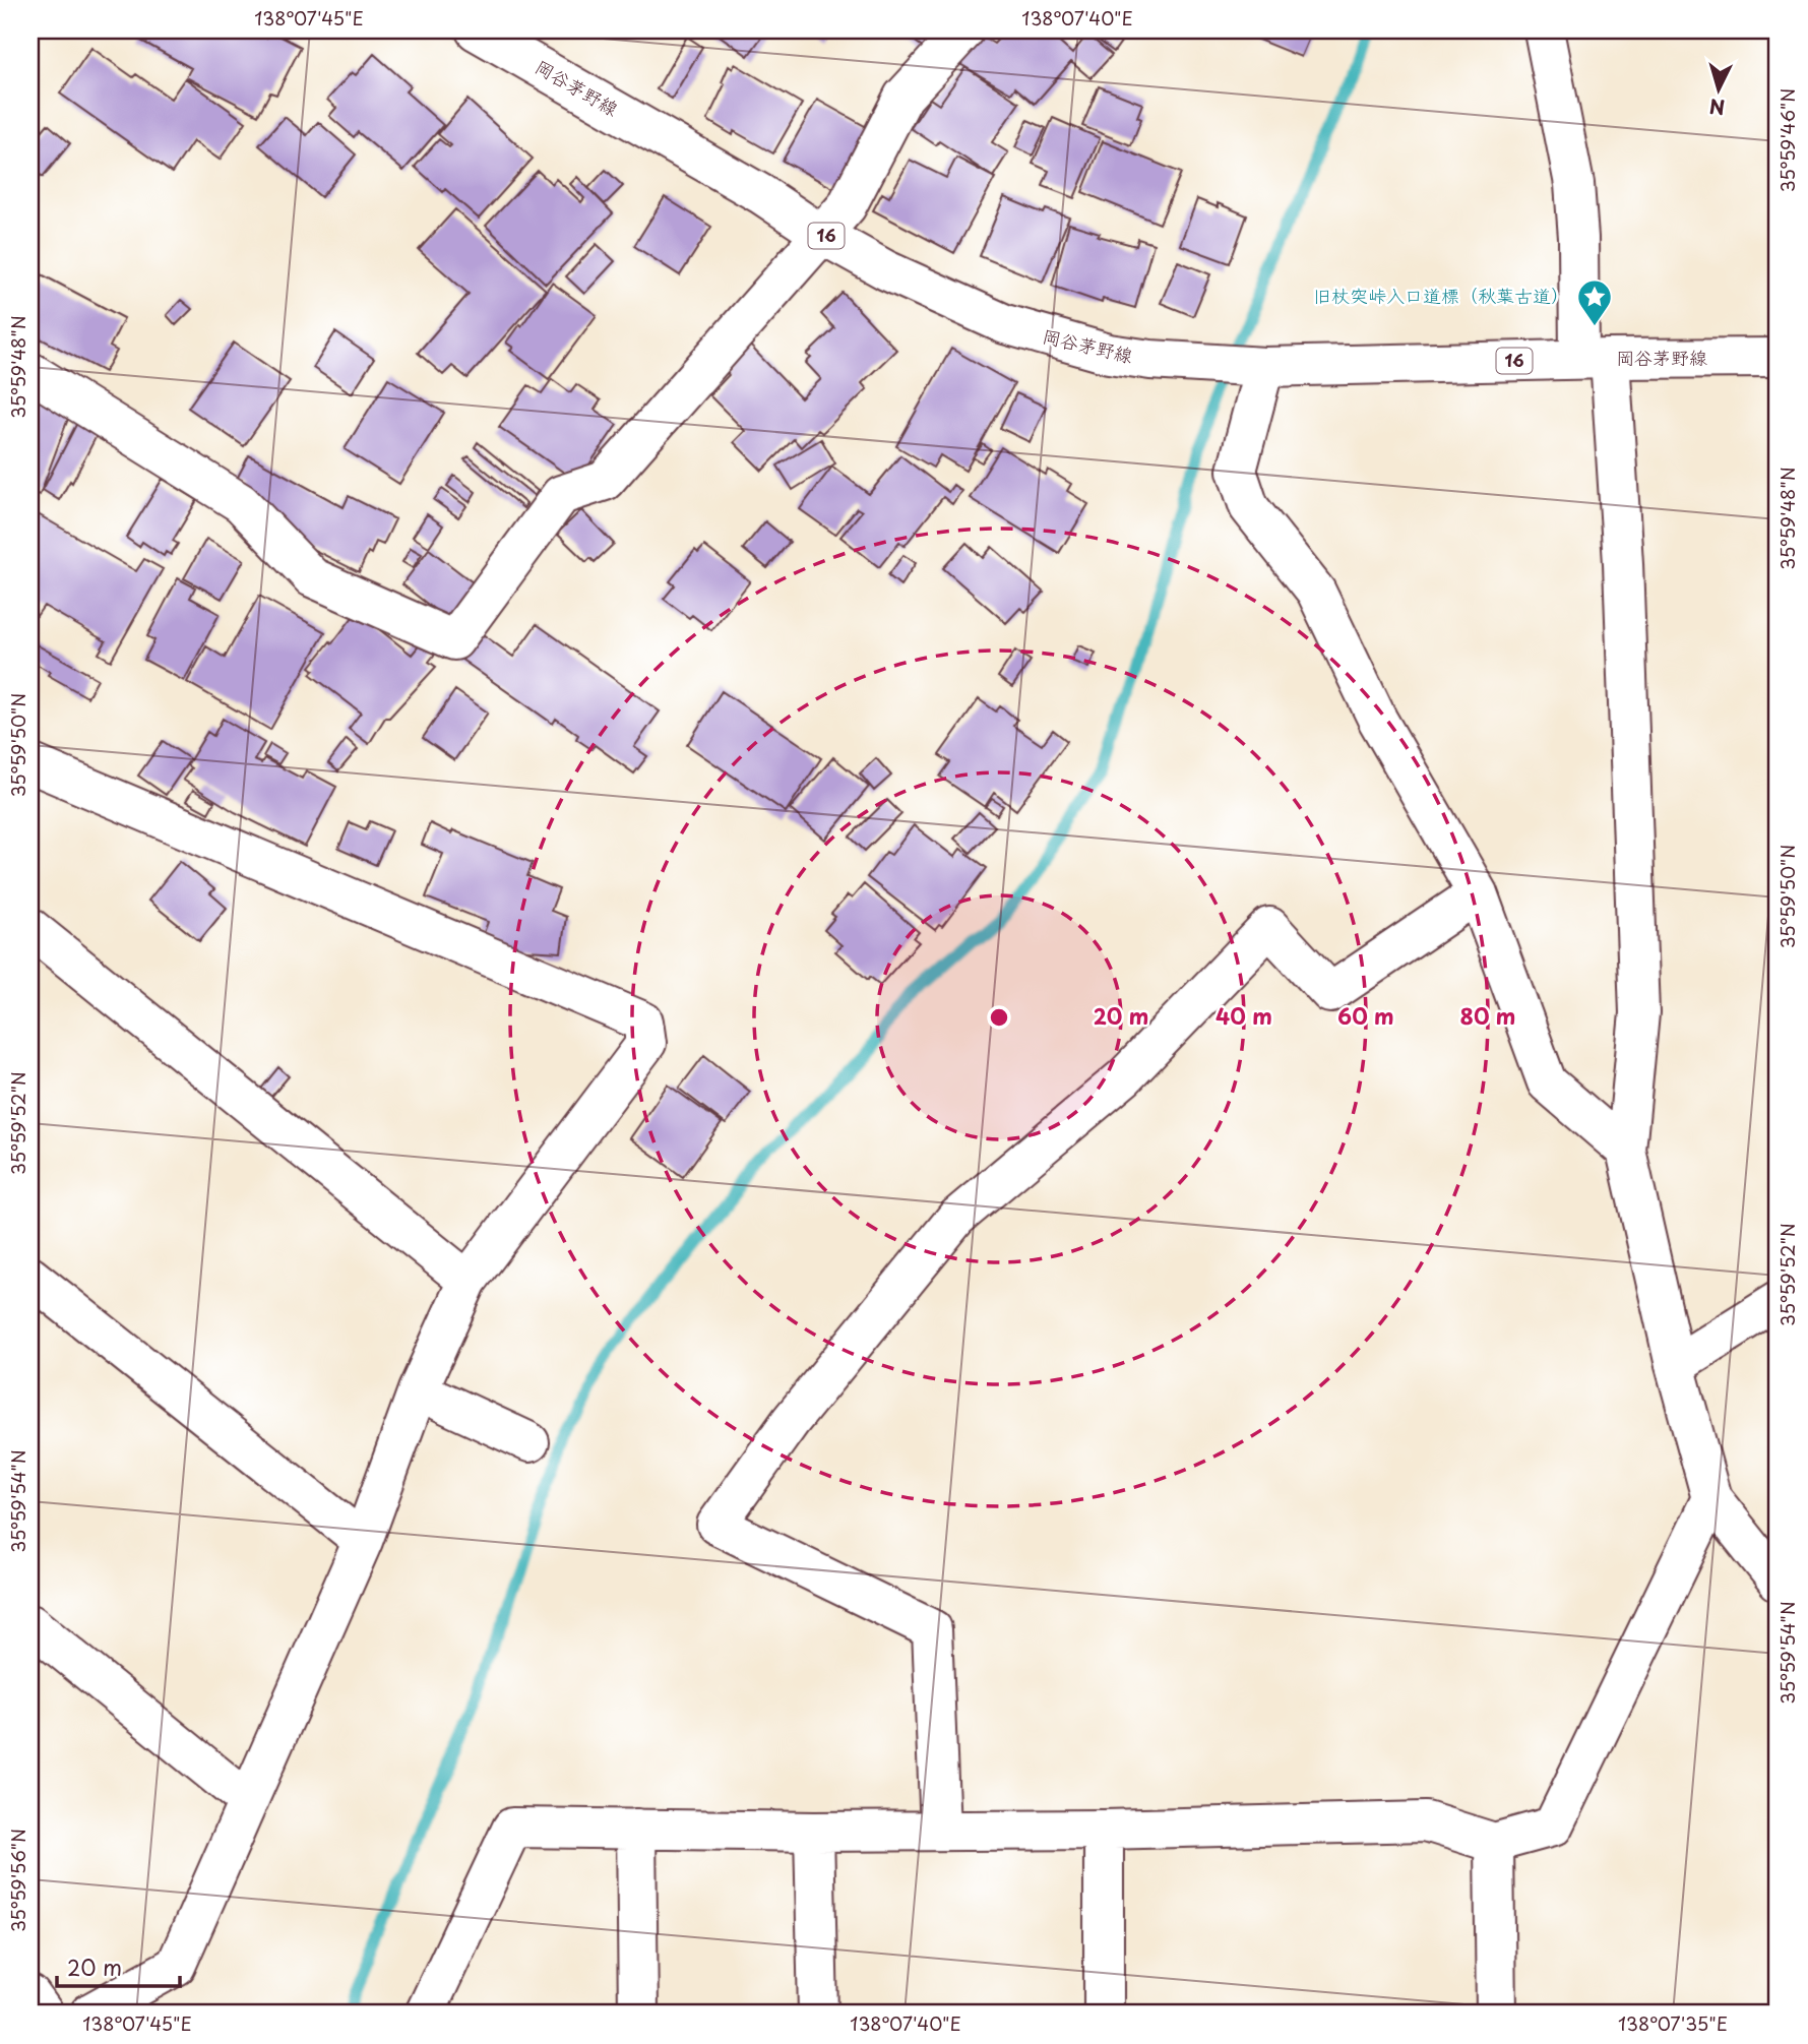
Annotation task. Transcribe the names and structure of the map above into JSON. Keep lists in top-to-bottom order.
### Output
{
  "streets": {
    "street": ["岡谷茅野線", "16"]
  },
  "places": {
    "place": ["旧杖突峠入口道標（秋葉古道）"]
  },
  "scale_bar": "20 m",
  "north": "bottom",
  "coordinates": [
    "138°07'45\"E",
    "138°07'40\"E",
    "35°59'46\"N",
    "35°59'48\"N",
    "35°59'50\"N",
    "35°59'52\"N",
    "35°59'54\"N",
    "35°59'56\"N",
    "138°07'35\"E"
  ],
  "rings": [
    "20 m",
    "40 m",
    "60 m",
    "80 m"
  ]
}
